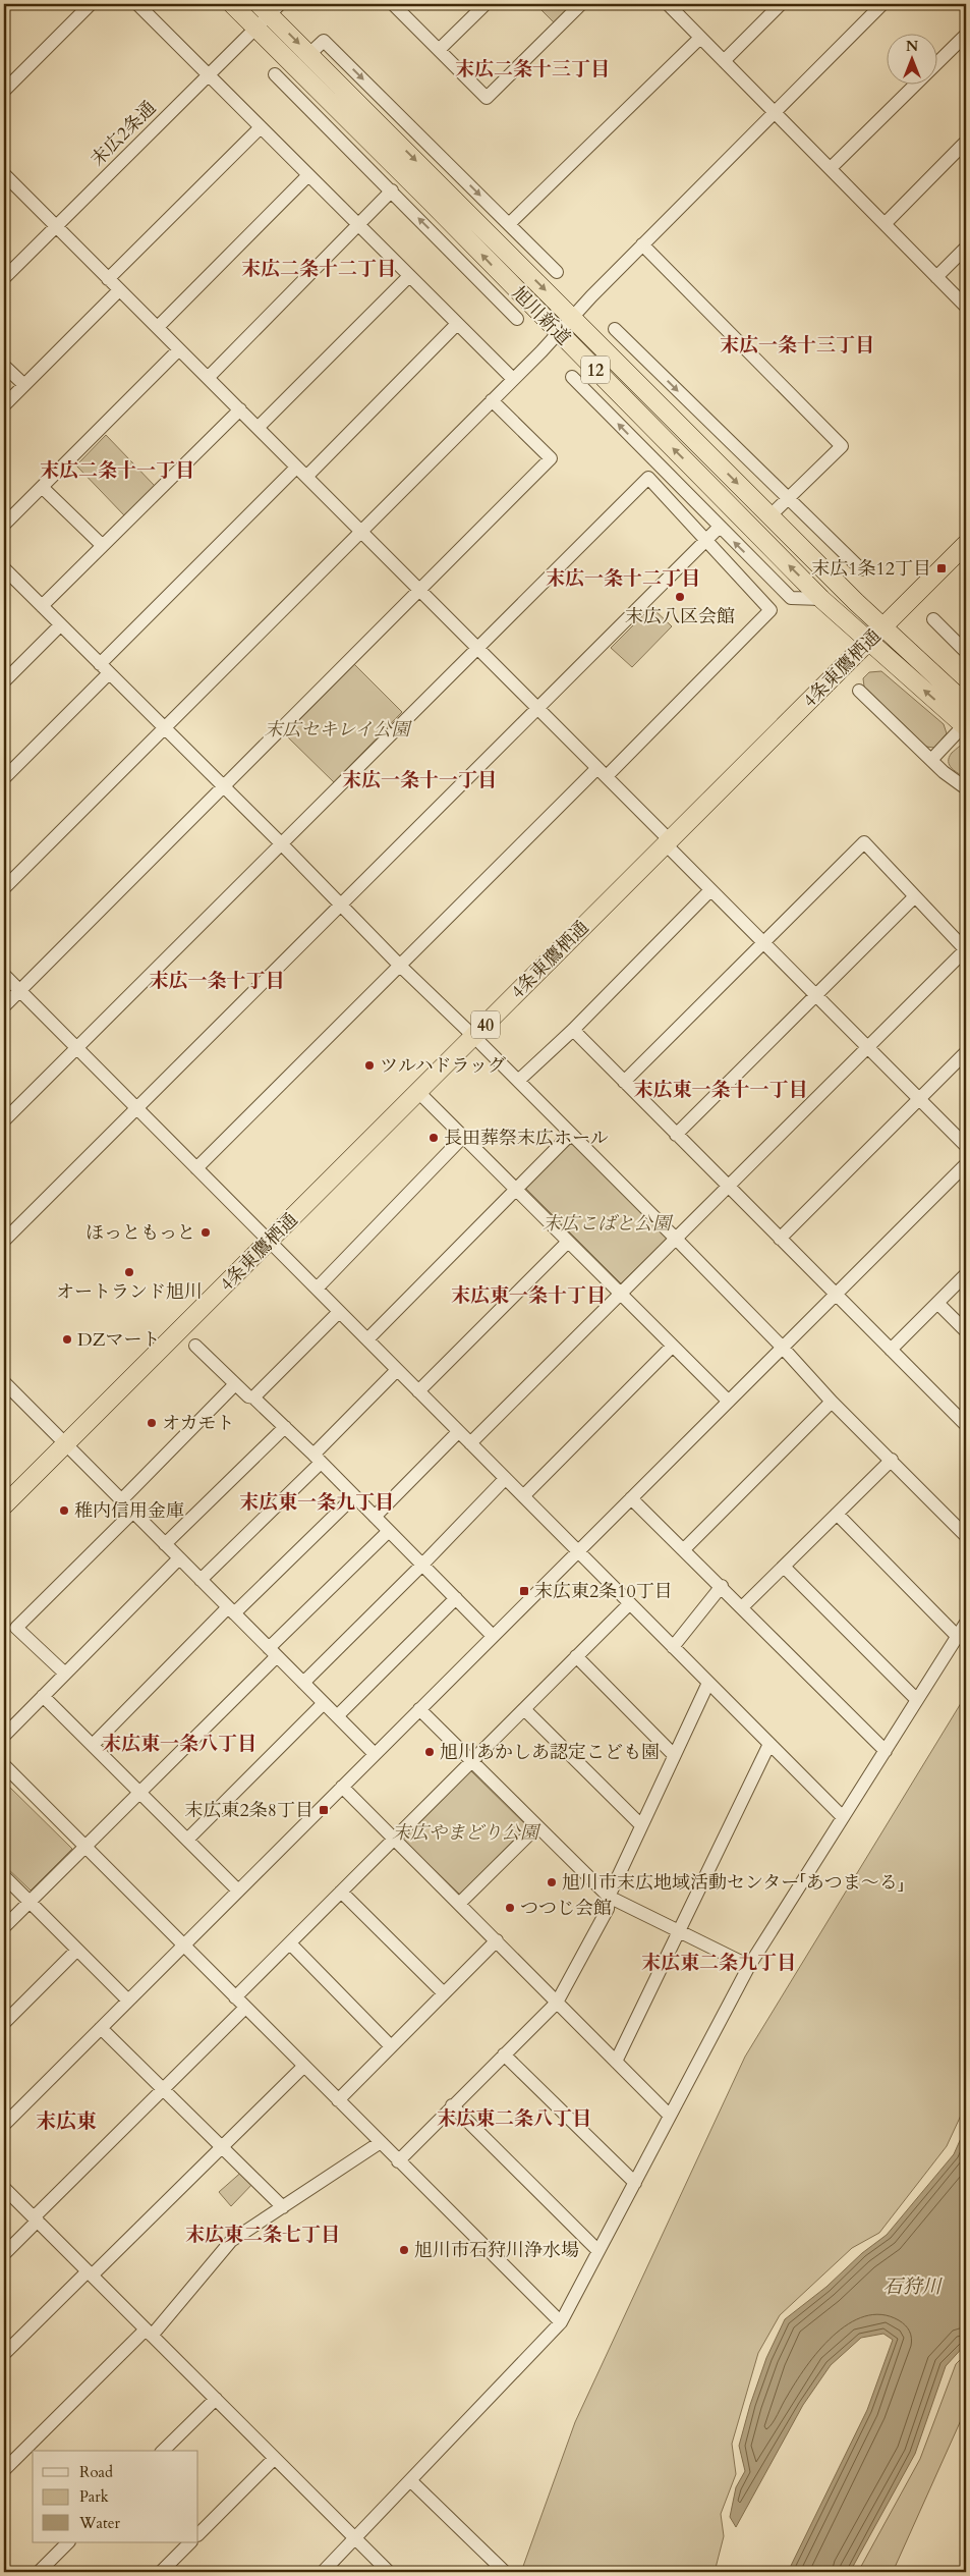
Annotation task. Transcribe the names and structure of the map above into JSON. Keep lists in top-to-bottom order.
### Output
{
  "streets": {
    "highway": [
      "旭川新道",
      "12",
      "4条東鷹栖通",
      "40"
    ],
    "street": ["末広2条通"]
  },
  "crossings": [
    ["末広2条通", "旭川新道"],
    ["旭川新道", "4条東鷹栖通"]
  ],
  "districts": [
    "末広二条十三丁目",
    "末広二条十二丁目",
    "末広一条十三丁目",
    "末広二条十一丁目",
    "末広一条十二丁目",
    "末広一条十一丁目",
    "末広一条十丁目",
    "末広東一条十一丁目",
    "末広東一条十丁目",
    "末広東一条九丁目",
    "末広東一条八丁目",
    "末広東二条九丁目",
    "末広東二条八丁目",
    "末広東",
    "末広東二条七丁目"
  ],
  "water": ["石狩川"],
  "parks": ["末広セキレイ公園", "末広こばと公園", "末広やまどり公園"],
  "places": {
    "transit": ["末広1条12丁目", "末広東2条10丁目", "末広東2条8丁目"],
    "other": [
      "末広八区会館",
      "ツルハドラッグ",
      "長田葬祭末広ホール",
      "ほっともっと",
      "オートランド旭川",
      "DZマート",
      "オカモト",
      "稚内信用金庫",
      "旭川あかしあ認定こども園",
      "旭川市末広地域活動センター「あつま〜る」",
      "つつじ会館",
      "旭川市石狩川浄水場"
    ]
  },
  "legend": ["Road", "Park", "Water"],
  "north": "top"
}
